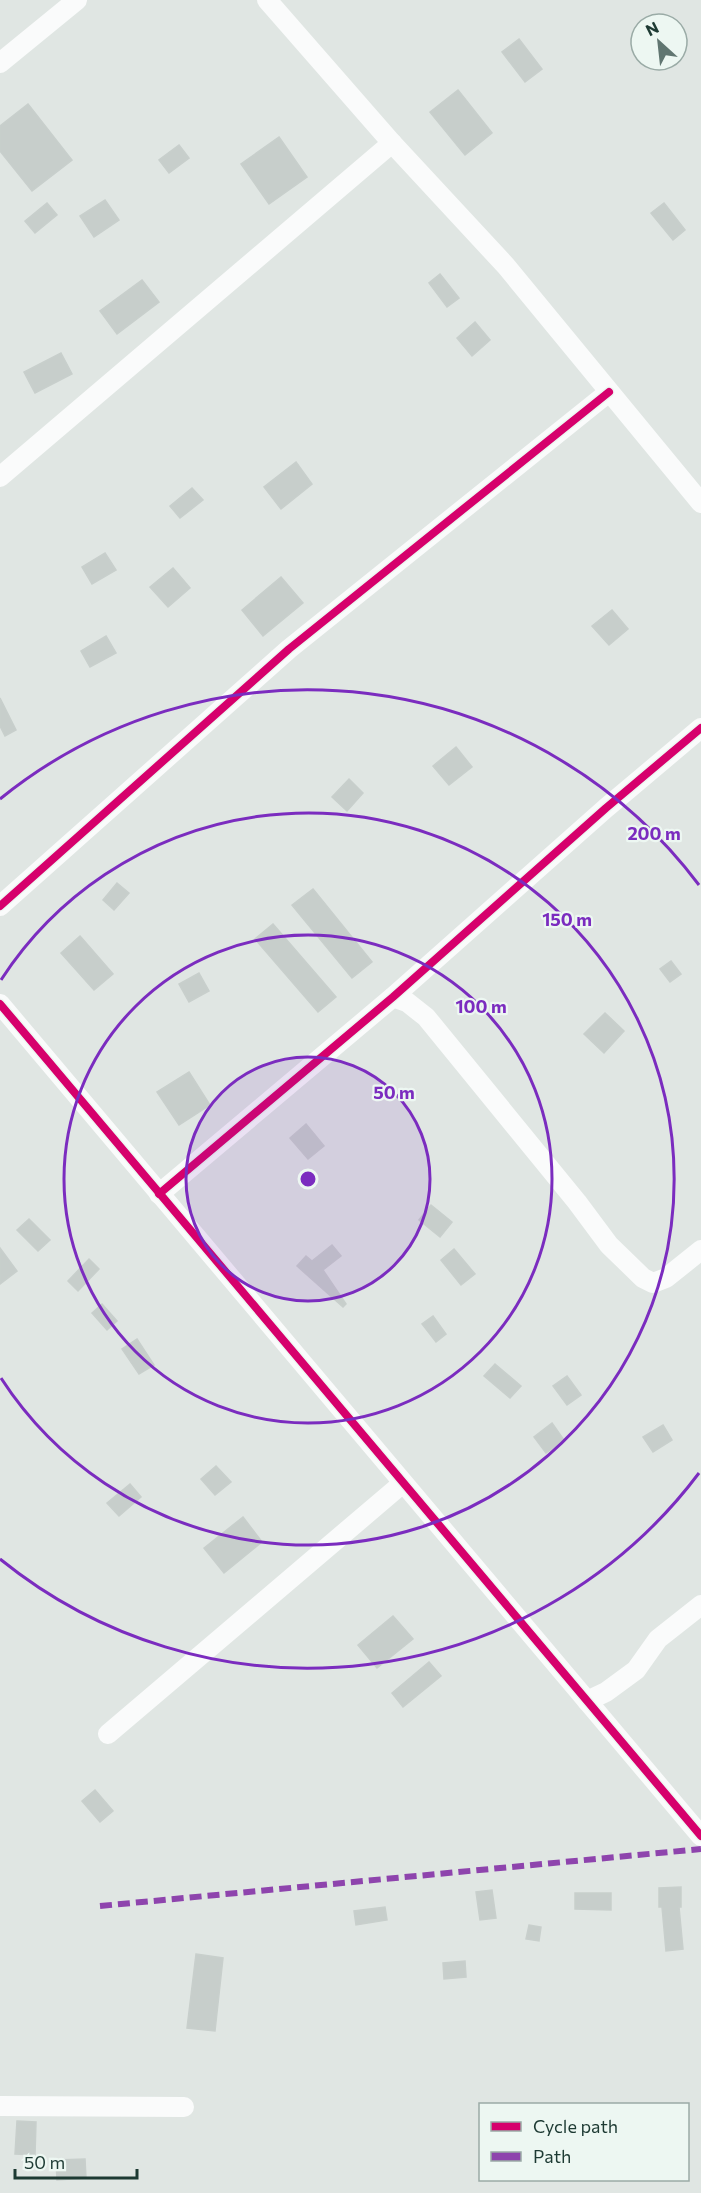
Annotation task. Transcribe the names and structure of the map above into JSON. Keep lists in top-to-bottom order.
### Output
{
  "legend": ["Cycle path", "Path"],
  "scale_bar": "50 m",
  "north": "top left",
  "rings": [
    "200 m",
    "150 m",
    "100 m",
    "50 m"
  ]
}
